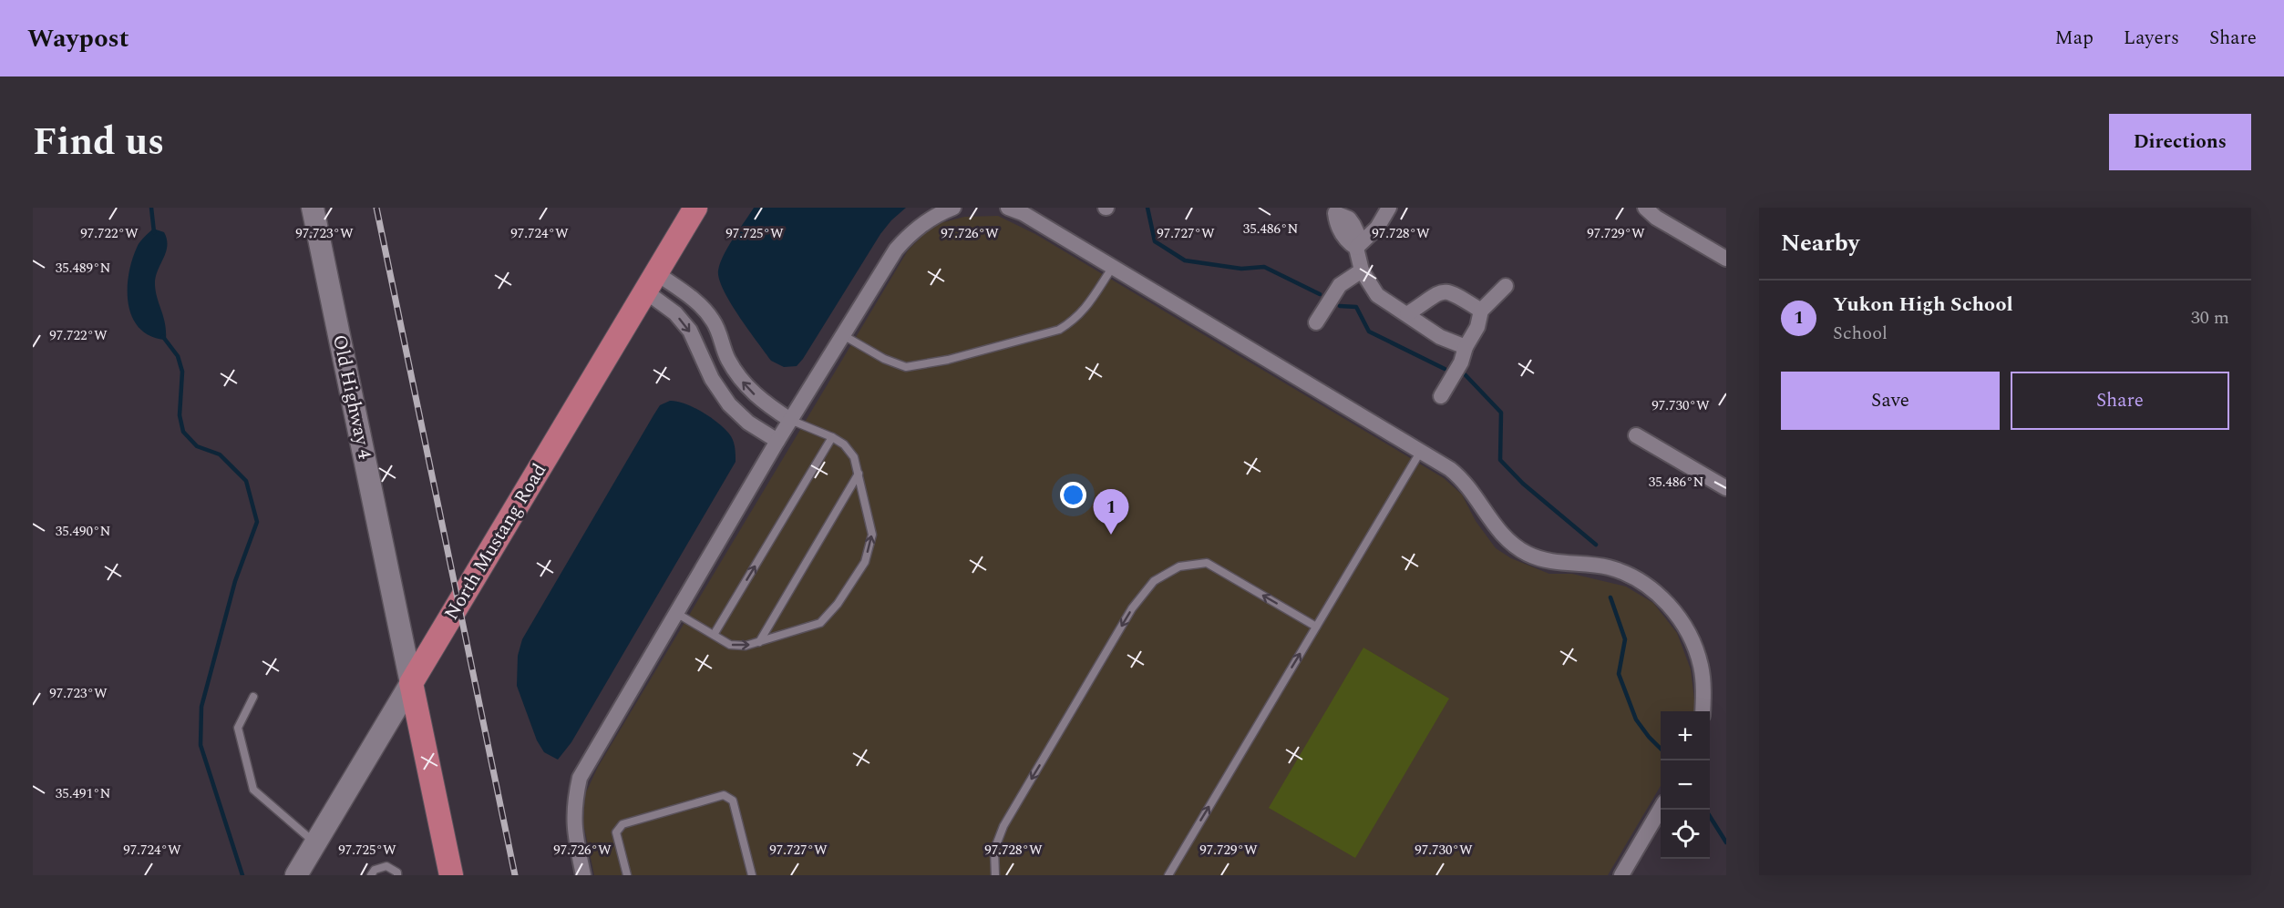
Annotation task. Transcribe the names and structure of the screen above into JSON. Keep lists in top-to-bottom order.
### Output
{
  "streets": {
    "main road": ["Old Highway 4", "North Mustang Road"]
  },
  "crossings": [
    ["Old Highway 4", "North Mustang Road"]
  ],
  "page": {
    "header": "Waypost",
    "nav": ["Map", "Layers", "Share"],
    "title": "Find us",
    "buttons": [
      "Directions",
      ["Save", "Share"]
    ],
    "heading": "Nearby",
    "list": [
      {
        "mark": "1",
        "name": "Yukon High School",
        "note": "School",
        "value": "30 m"
      }
    ],
    "pins": "1",
    "map_buttons": ["+", "−"]
  },
  "coordinates": [
    "35.486°N",
    "97.723°W",
    "97.727°W",
    "97.722°W",
    "97.724°W",
    "97.725°W",
    "97.726°W",
    "97.728°W",
    "97.729°W",
    "35.489°N",
    "97.730°W",
    "35.490°N",
    "35.491°N"
  ]
}
